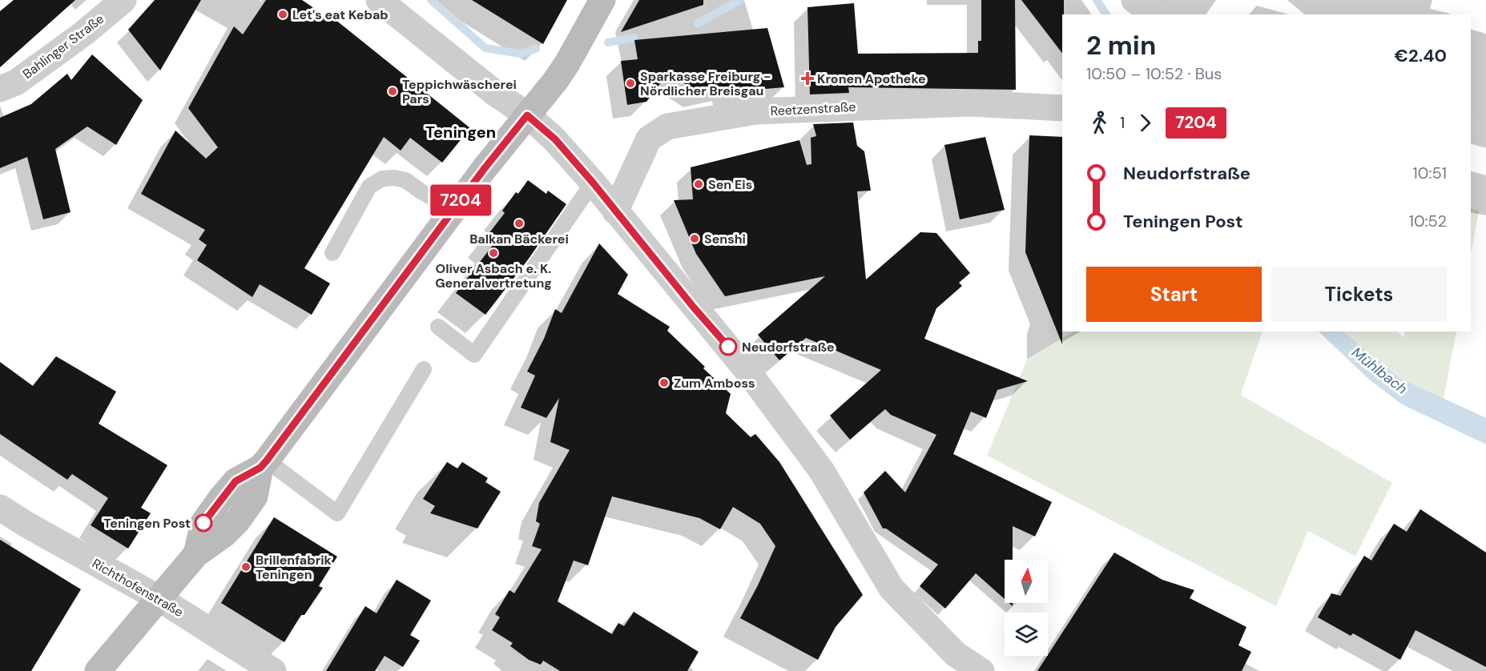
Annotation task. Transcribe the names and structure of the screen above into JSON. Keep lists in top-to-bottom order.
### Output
{
  "streets": {
    "street": ["Bahlinger Straße", "Reetzenstraße", "Richthofenstraße"]
  },
  "districts": ["Teningen"],
  "water": ["Mühlbach"],
  "places": {
    "other": [
      "Let's eat Kebab",
      "Sparkasse Freiburg - Nördlicher Breisgau",
      "Teppichwäscherei Pars",
      "Sen Eis",
      "Balkan Bäckerei",
      "Senshi",
      "Oliver Asbach e. K. Generalvertretung",
      "Neudorfstraße",
      "Zum Amboss",
      "Teningen Post",
      "Brillenfabrik Teningen"
    ],
    "health": ["Kronen Apotheke"]
  },
  "lines": ["bus line 7204"],
  "north": "top",
  "page": {
    "on_map": "7204",
    "heading": ["2 min", "10:50 – 10:52 · Bus", "€2.40"],
    "legs": ["1", "7204"],
    "list": [
      {
        "name": "Neudorfstraße",
        "value": "10:51"
      },
      {
        "name": "Teningen Post",
        "value": "10:52"
      }
    ],
    "buttons": ["Start", "Tickets"]
  }
}
